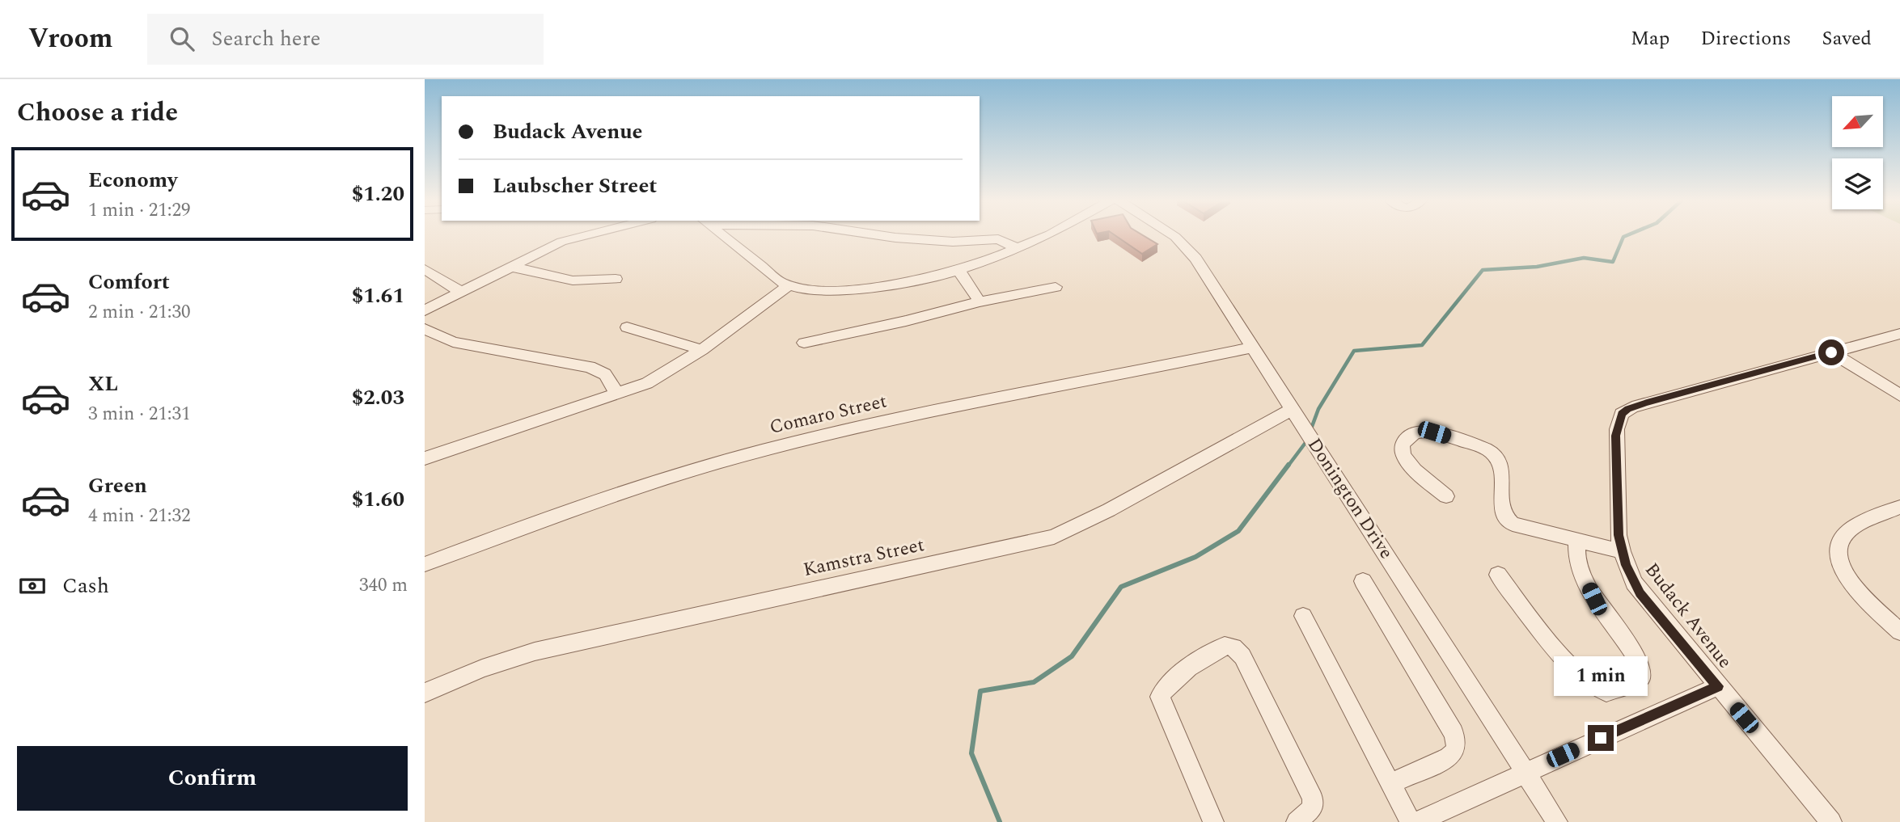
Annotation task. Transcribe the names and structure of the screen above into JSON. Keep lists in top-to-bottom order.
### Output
{
  "streets": {
    "street": [
      "Comaro Street",
      "Donington Drive",
      "Kamstra Street",
      "Budack Avenue"
    ]
  },
  "crossings": [
    ["Comaro Street", "Donington Drive"],
    ["Donington Drive", "Kamstra Street"]
  ],
  "north": "bottom left",
  "page": {
    "header": "Vroom",
    "search": "Search here",
    "nav": ["Map", "Directions", "Saved"],
    "heading": "Choose a ride",
    "banner": ["Budack Avenue", "Laubscher Street"],
    "list": [
      {
        "name": "Economy",
        "note": "1 min · 21:29",
        "value": "$1.20"
      },
      {
        "name": "Comfort",
        "note": "2 min · 21:30",
        "value": "$1.61"
      },
      {
        "name": "XL",
        "note": "3 min · 21:31",
        "value": "$2.03"
      },
      {
        "name": "Green",
        "note": "4 min · 21:32",
        "value": "$1.60"
      }
    ],
    "pay": ["Cash", "340 m"],
    "bubble": "1 min",
    "buttons": "Confirm"
  }
}
